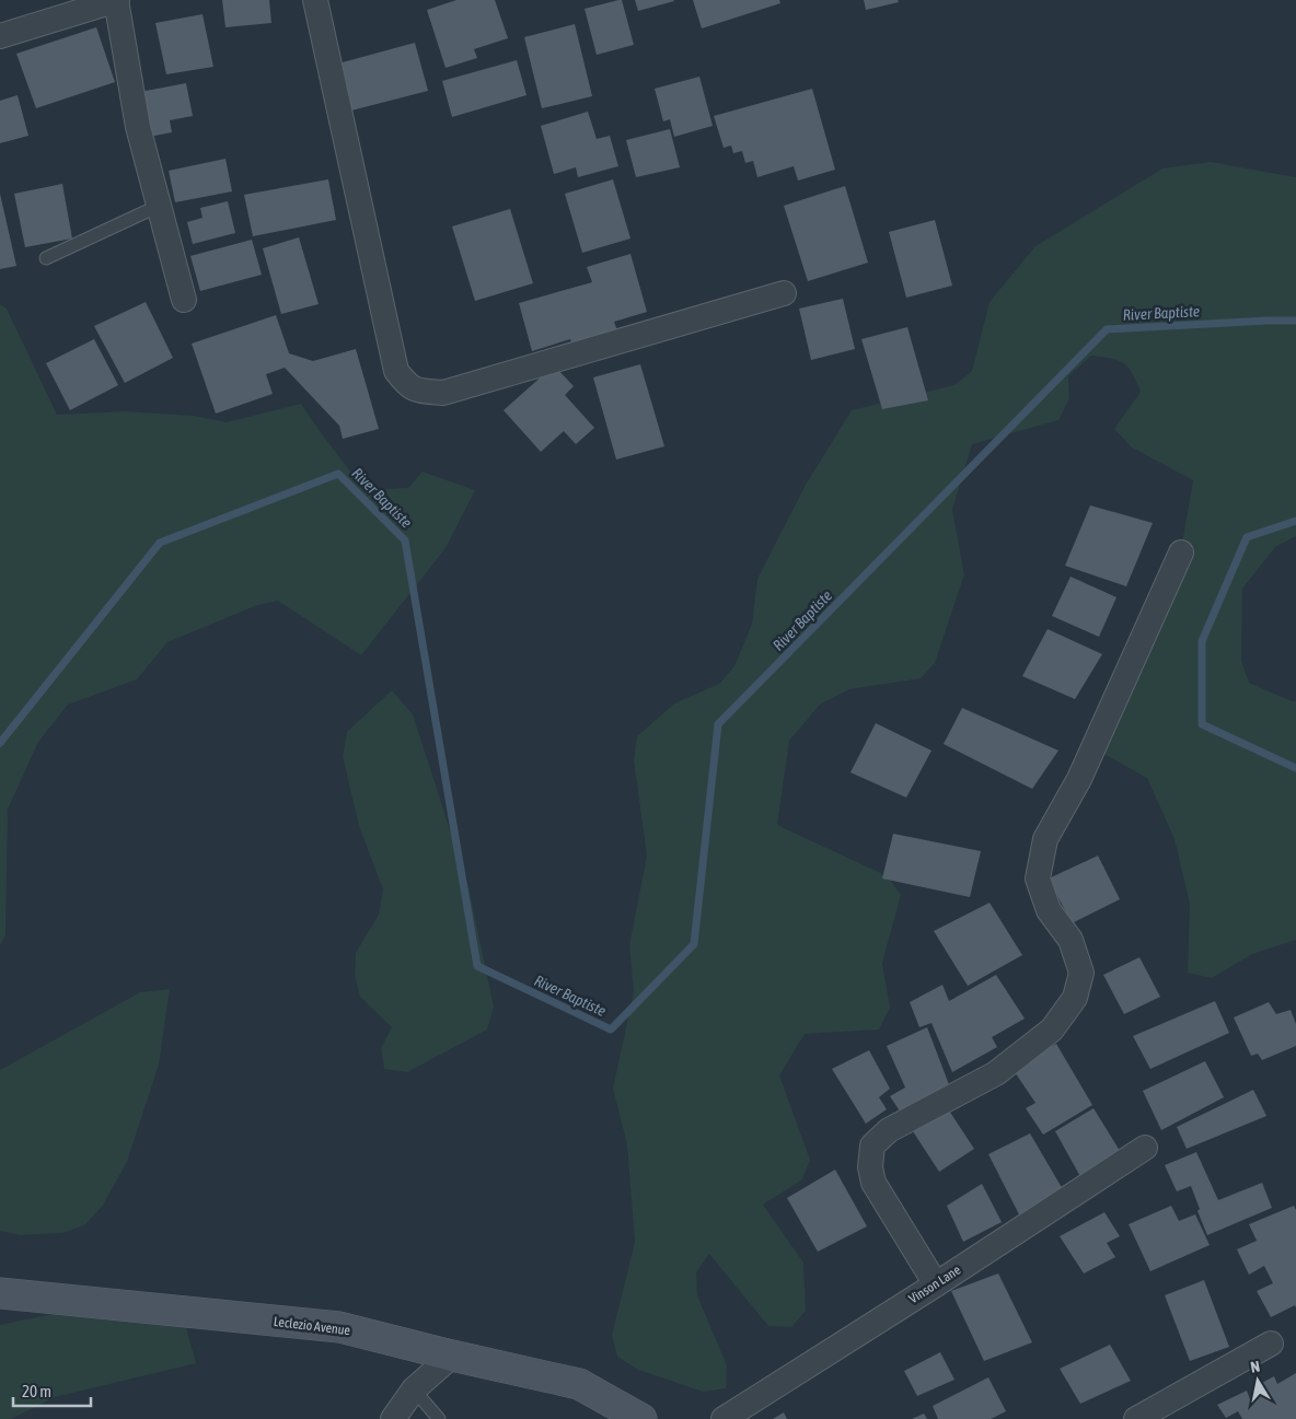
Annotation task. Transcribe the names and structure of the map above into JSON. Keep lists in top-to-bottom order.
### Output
{
  "streets": {
    "main road": ["Leclezio Avenue"],
    "street": ["Vinson Lane"]
  },
  "water": ["River Baptiste"],
  "scale_bar": "20 m",
  "north": "top"
}
